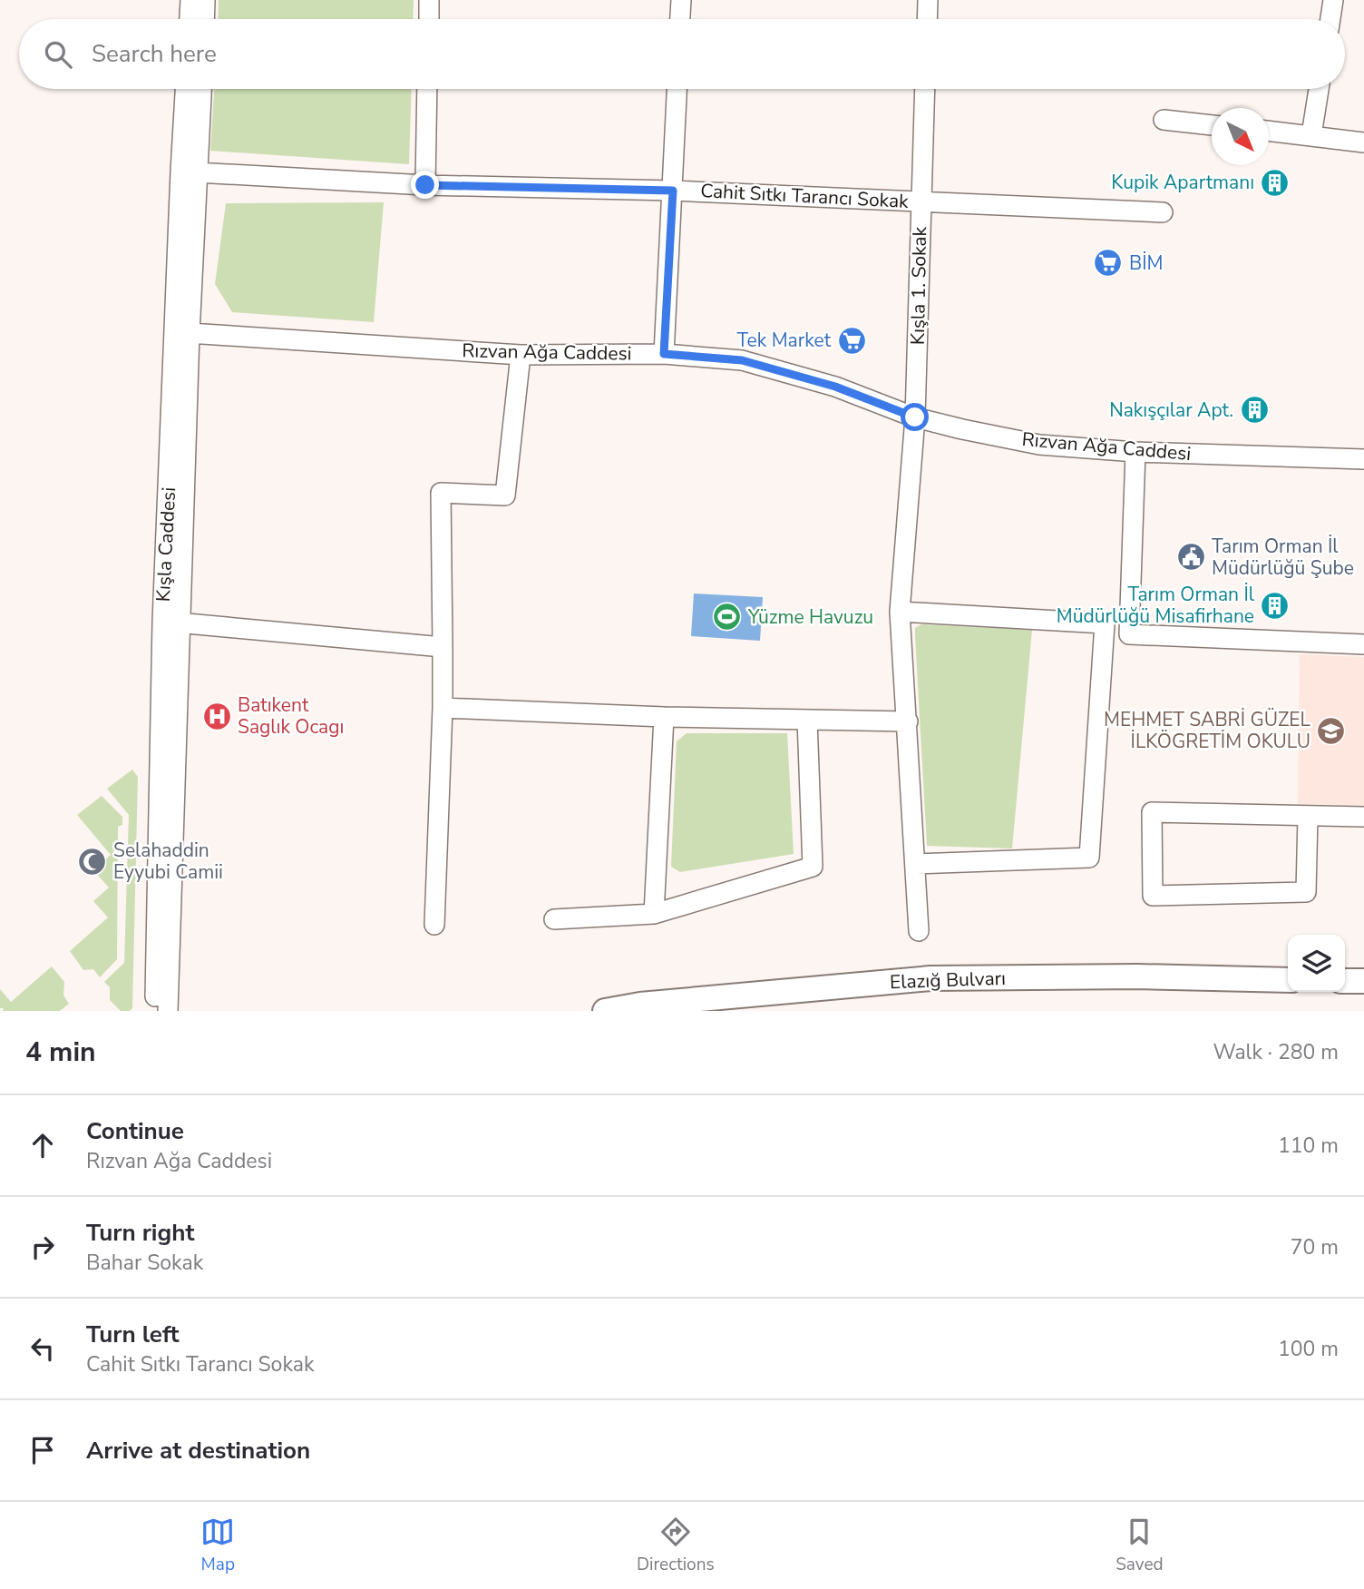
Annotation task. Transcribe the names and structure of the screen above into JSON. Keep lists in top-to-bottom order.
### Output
{
  "streets": {
    "main road": ["Elazığ Bulvarı"],
    "street": [
      "Cahit Sıtkı Tarancı Sokak",
      "Kışla 1. Sokak",
      "Rızvan Ağa Caddesi",
      "Kışla Caddesi"
    ]
  },
  "crossings": [
    ["Cahit Sıtkı Tarancı Sokak", "Kışla 1. Sokak"],
    ["Cahit Sıtkı Tarancı Sokak", "Kışla Caddesi"],
    ["Kışla 1. Sokak", "Rızvan Ağa Caddesi"],
    ["Rızvan Ağa Caddesi", "Kışla Caddesi"]
  ],
  "places": {
    "building": ["Kupik Apartmanı", "Nakışçılar Apt.", "Tarım Orman İl Müdürlüğü Misafirhane"],
    "supermarket": ["BİM", "Tek Market"],
    "public building": ["Tarım Orman İl Müdürlüğü Şube"],
    "sports": ["Yüzme Havuzu"],
    "hospital": ["Batıkent Saglık Ocagı"],
    "school or university": ["MEHMET SABRİ GÜZEL İLKÖGRETİM OKULU"],
    "mosque": ["Selahaddin Eyyubi Camii"]
  },
  "north": "bottom right",
  "page": {
    "search": "Search here",
    "heading": ["4 min", "Walk · 280 m"],
    "list": [
      ["Continue", "Rızvan Ağa Caddesi", "110 m"],
      ["Turn right", "Bahar Sokak", "70 m"],
      ["Turn left", "Cahit Sıtkı Tarancı Sokak", "100 m"],
      "Arrive at destination"
    ],
    "nav": ["Map", "Directions", "Saved"]
  }
}
